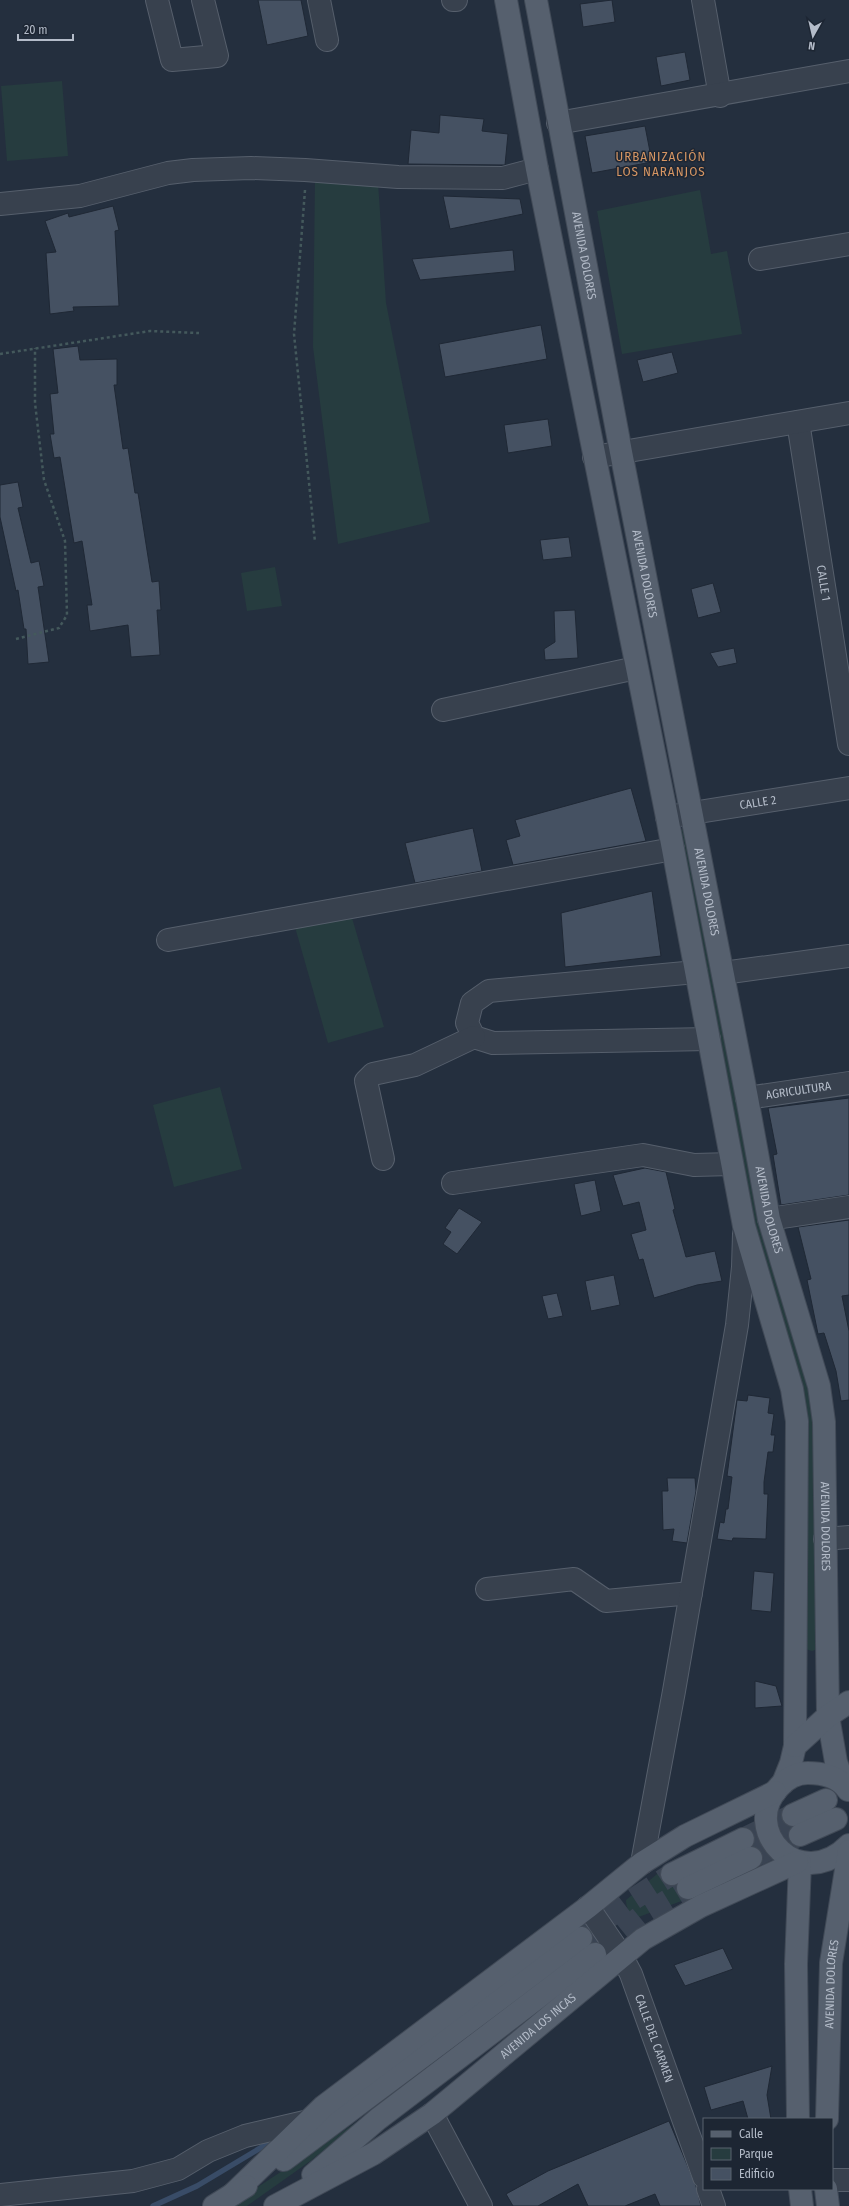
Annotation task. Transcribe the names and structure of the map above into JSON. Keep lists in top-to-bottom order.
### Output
{
  "streets": {
    "main road": ["AVENIDA DOLORES", "AVENIDA LOS INCAS"],
    "street": [
      "CALLE 1",
      "CALLE 2",
      "AGRICULTURA",
      "CALLE DEL CARMEN"
    ]
  },
  "crossings": [
    ["AVENIDA DOLORES", "CALLE 2"],
    ["AVENIDA DOLORES", "AGRICULTURA"],
    ["AVENIDA LOS INCAS", "CALLE DEL CARMEN"]
  ],
  "districts": ["URBANIZACIÓN LOS NARANJOS"],
  "legend": ["Calle", "Parque", "Edificio"],
  "scale_bar": "20 m",
  "north": "bottom"
}
